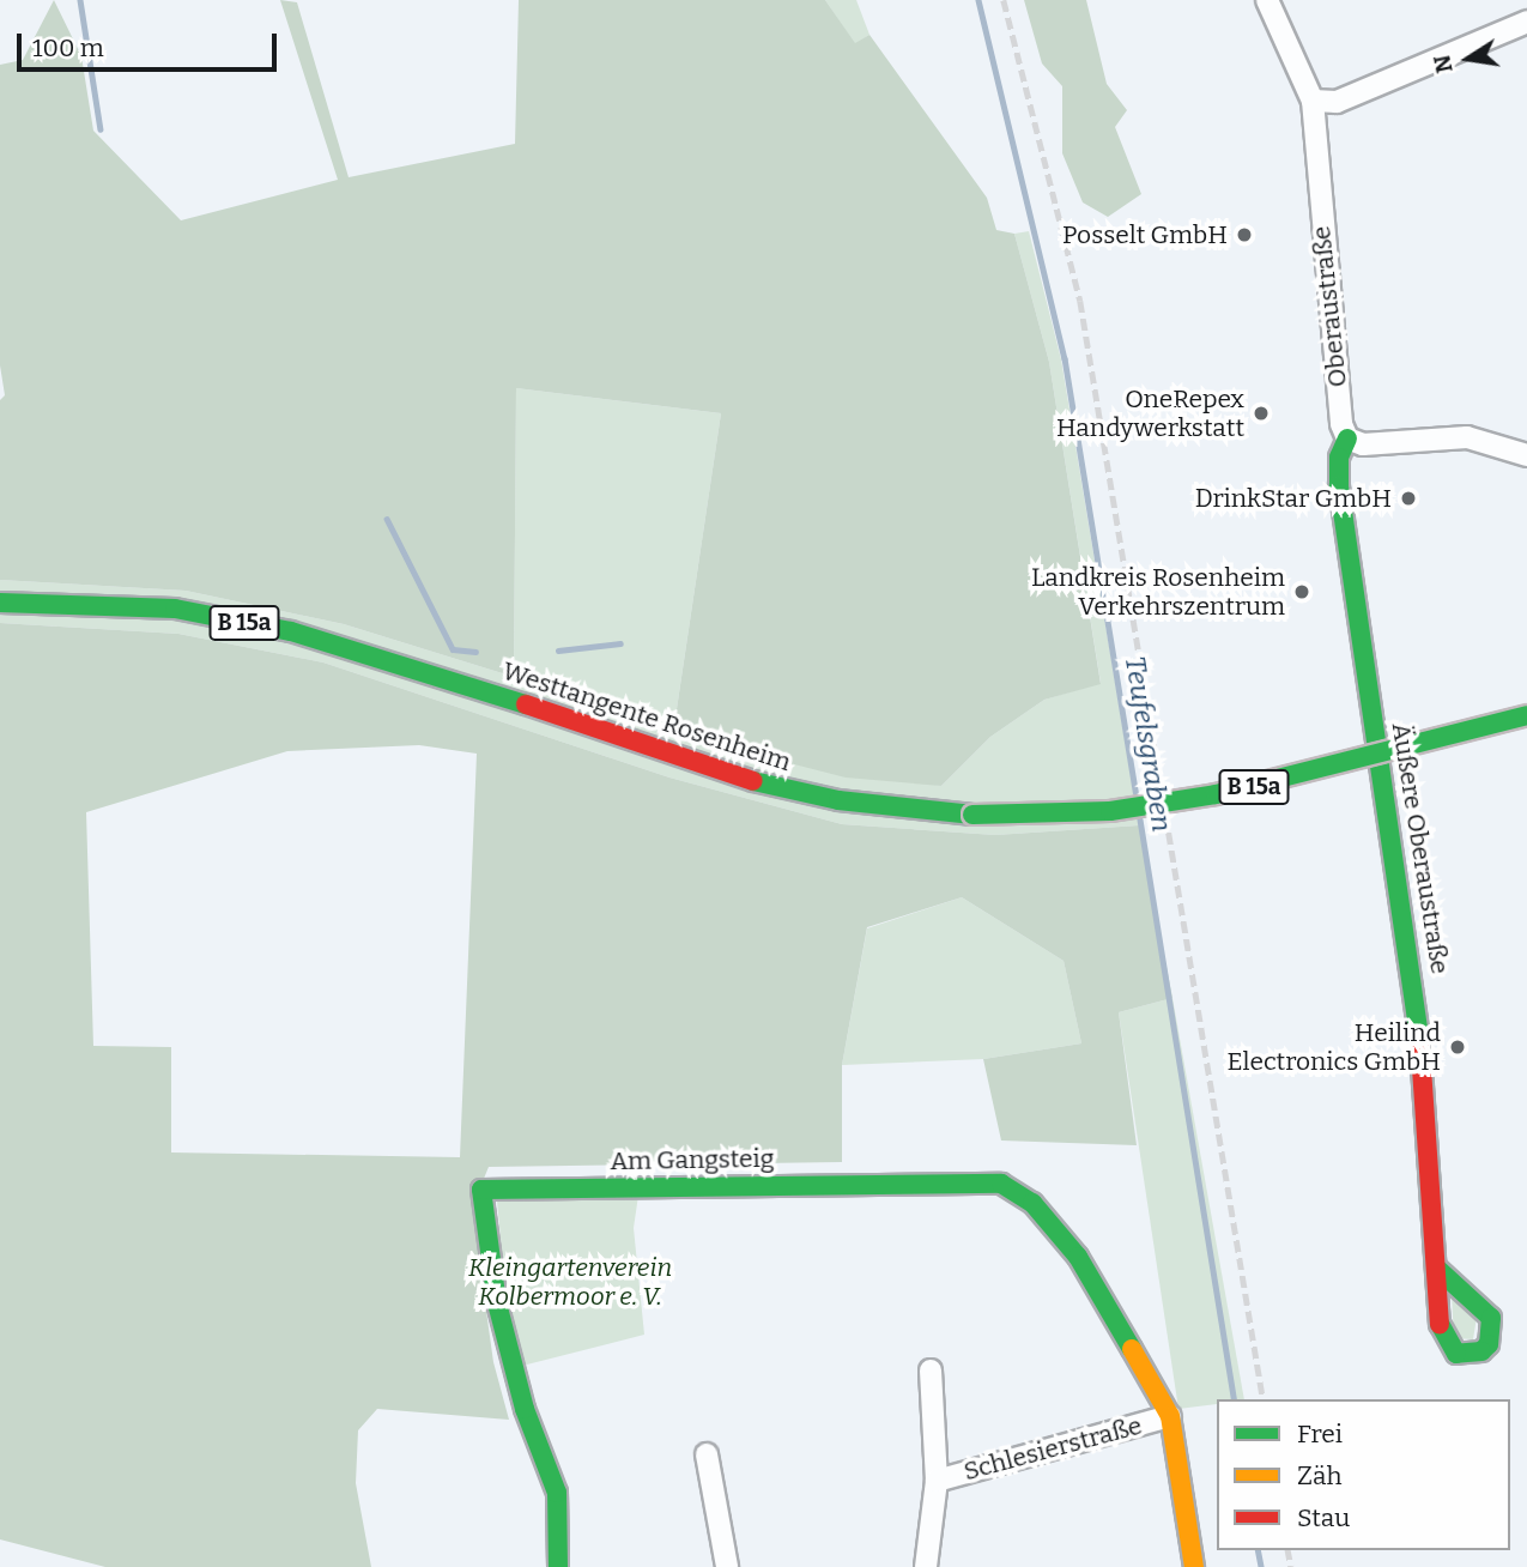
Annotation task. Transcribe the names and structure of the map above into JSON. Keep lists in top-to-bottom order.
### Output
{
  "streets": {
    "main road": [
      "B 15a",
      "Westtangente Rosenheim",
      "Äußere Oberaustraße",
      "Am Gangsteig"
    ],
    "street": ["Oberaustraße", "Schlesierstraße"]
  },
  "crossings": [
    ["Oberaustraße", "Äußere Oberaustraße"],
    ["Am Gangsteig", "Schlesierstraße"]
  ],
  "water": ["Teufelsgraben"],
  "parks": ["Kleingartenverein Kolbermoor e. V."],
  "places": [
    "Posselt GmbH",
    "OneRepex Handywerkstatt",
    "DrinkStar GmbH",
    "Landkreis Rosenheim Verkehrszentrum",
    "Heilind Electronics GmbH"
  ],
  "legend": ["Frei", "Zäh", "Stau"],
  "scale_bar": "100 m",
  "north": "left"
}
